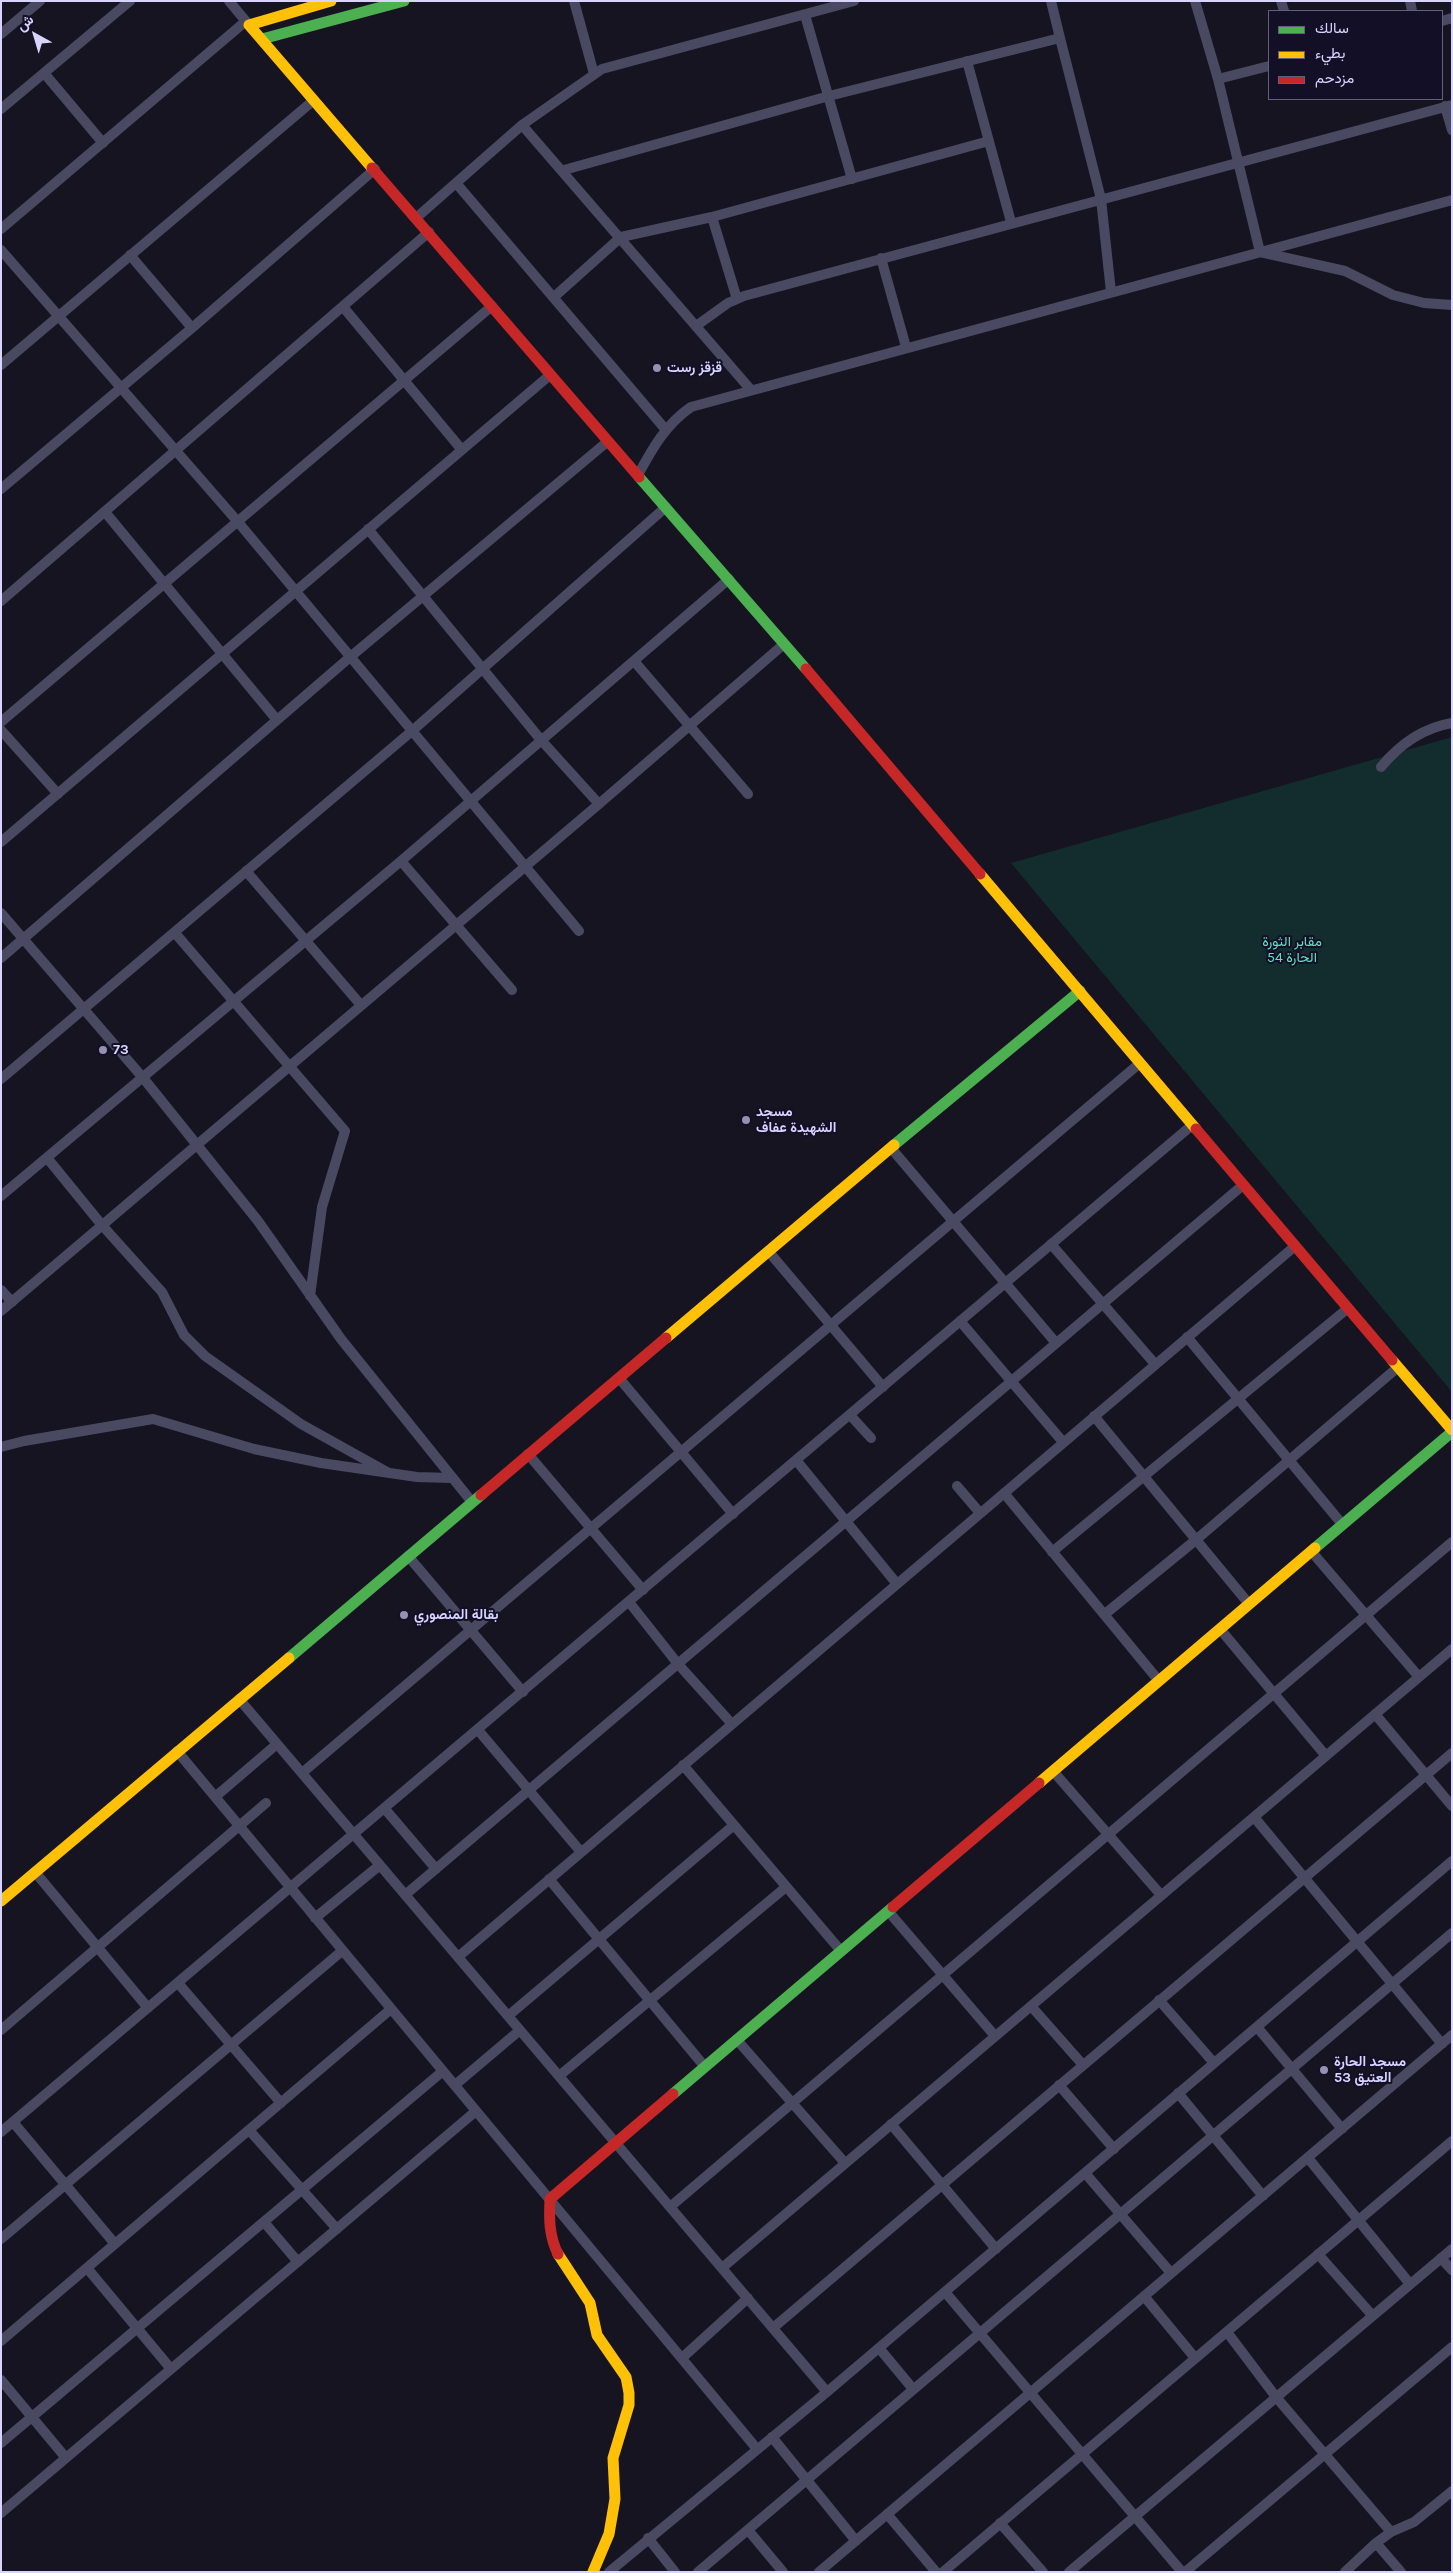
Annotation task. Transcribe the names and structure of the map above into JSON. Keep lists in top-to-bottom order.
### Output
{
  "parks": ["مقابر الثورة الحارة 54"],
  "places": [
    "قزقز رست",
    "73",
    "مسجد الشهيدة عفاف",
    "بقالة المنصوري",
    "مسجد الحارة 53 العتيق"
  ],
  "legend": ["سالك", "بطيء", "مزدحم"],
  "north": "top left"
}
